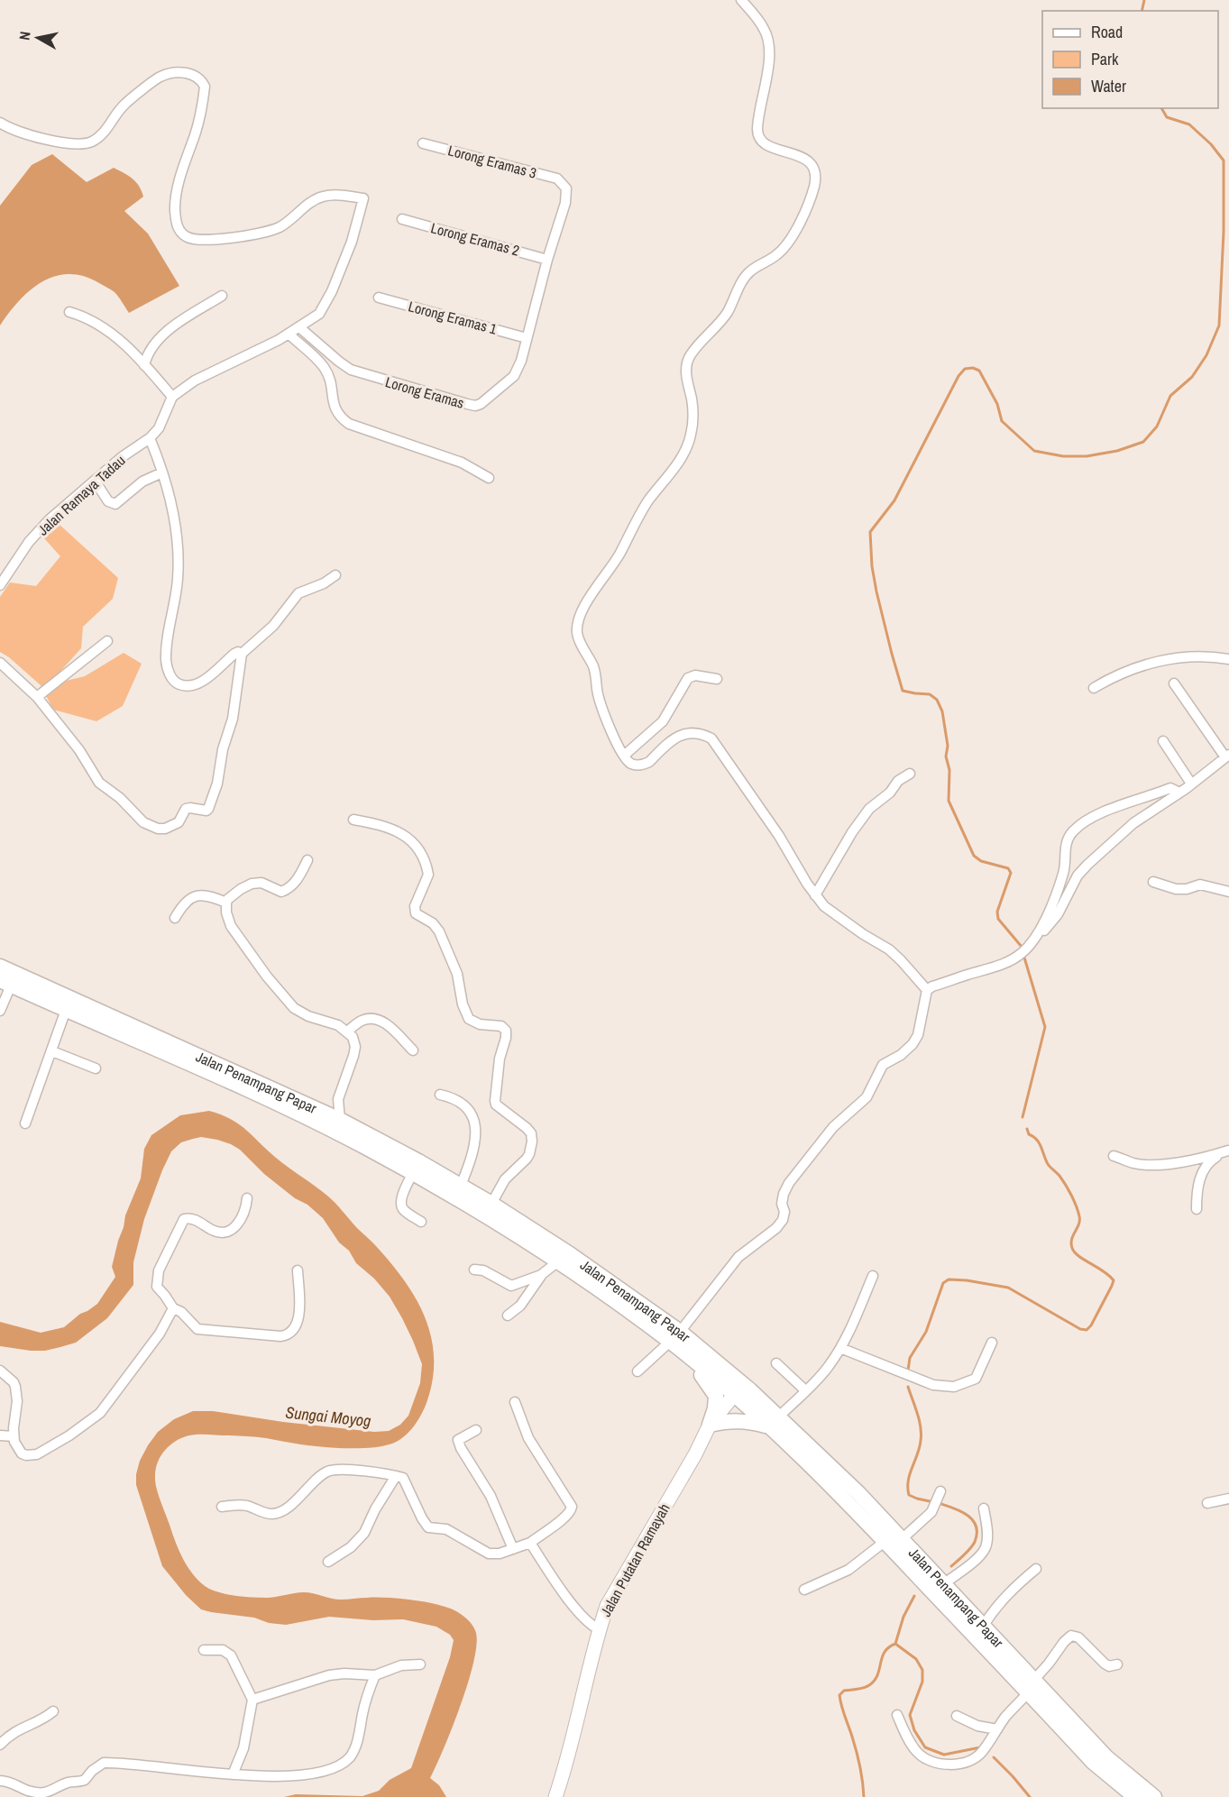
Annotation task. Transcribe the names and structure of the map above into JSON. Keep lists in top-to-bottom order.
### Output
{
  "streets": {
    "main road": ["Jalan Penampang Papar", "Jalan Putatan Ramayah"],
    "street": [
      "Lorong Eramas 3",
      "Lorong Eramas 2",
      "Lorong Eramas 1",
      "Lorong Eramas",
      "Jalan Ramaya Tadau"
    ]
  },
  "crossings": [
    ["Lorong Eramas 3", "Lorong Eramas"],
    ["Lorong Eramas 2", "Lorong Eramas"],
    ["Lorong Eramas 1", "Lorong Eramas"],
    ["Jalan Penampang Papar", "Jalan Putatan Ramayah"]
  ],
  "water": ["Sungai Moyog"],
  "legend": ["Road", "Park", "Water"],
  "north": "left"
}
